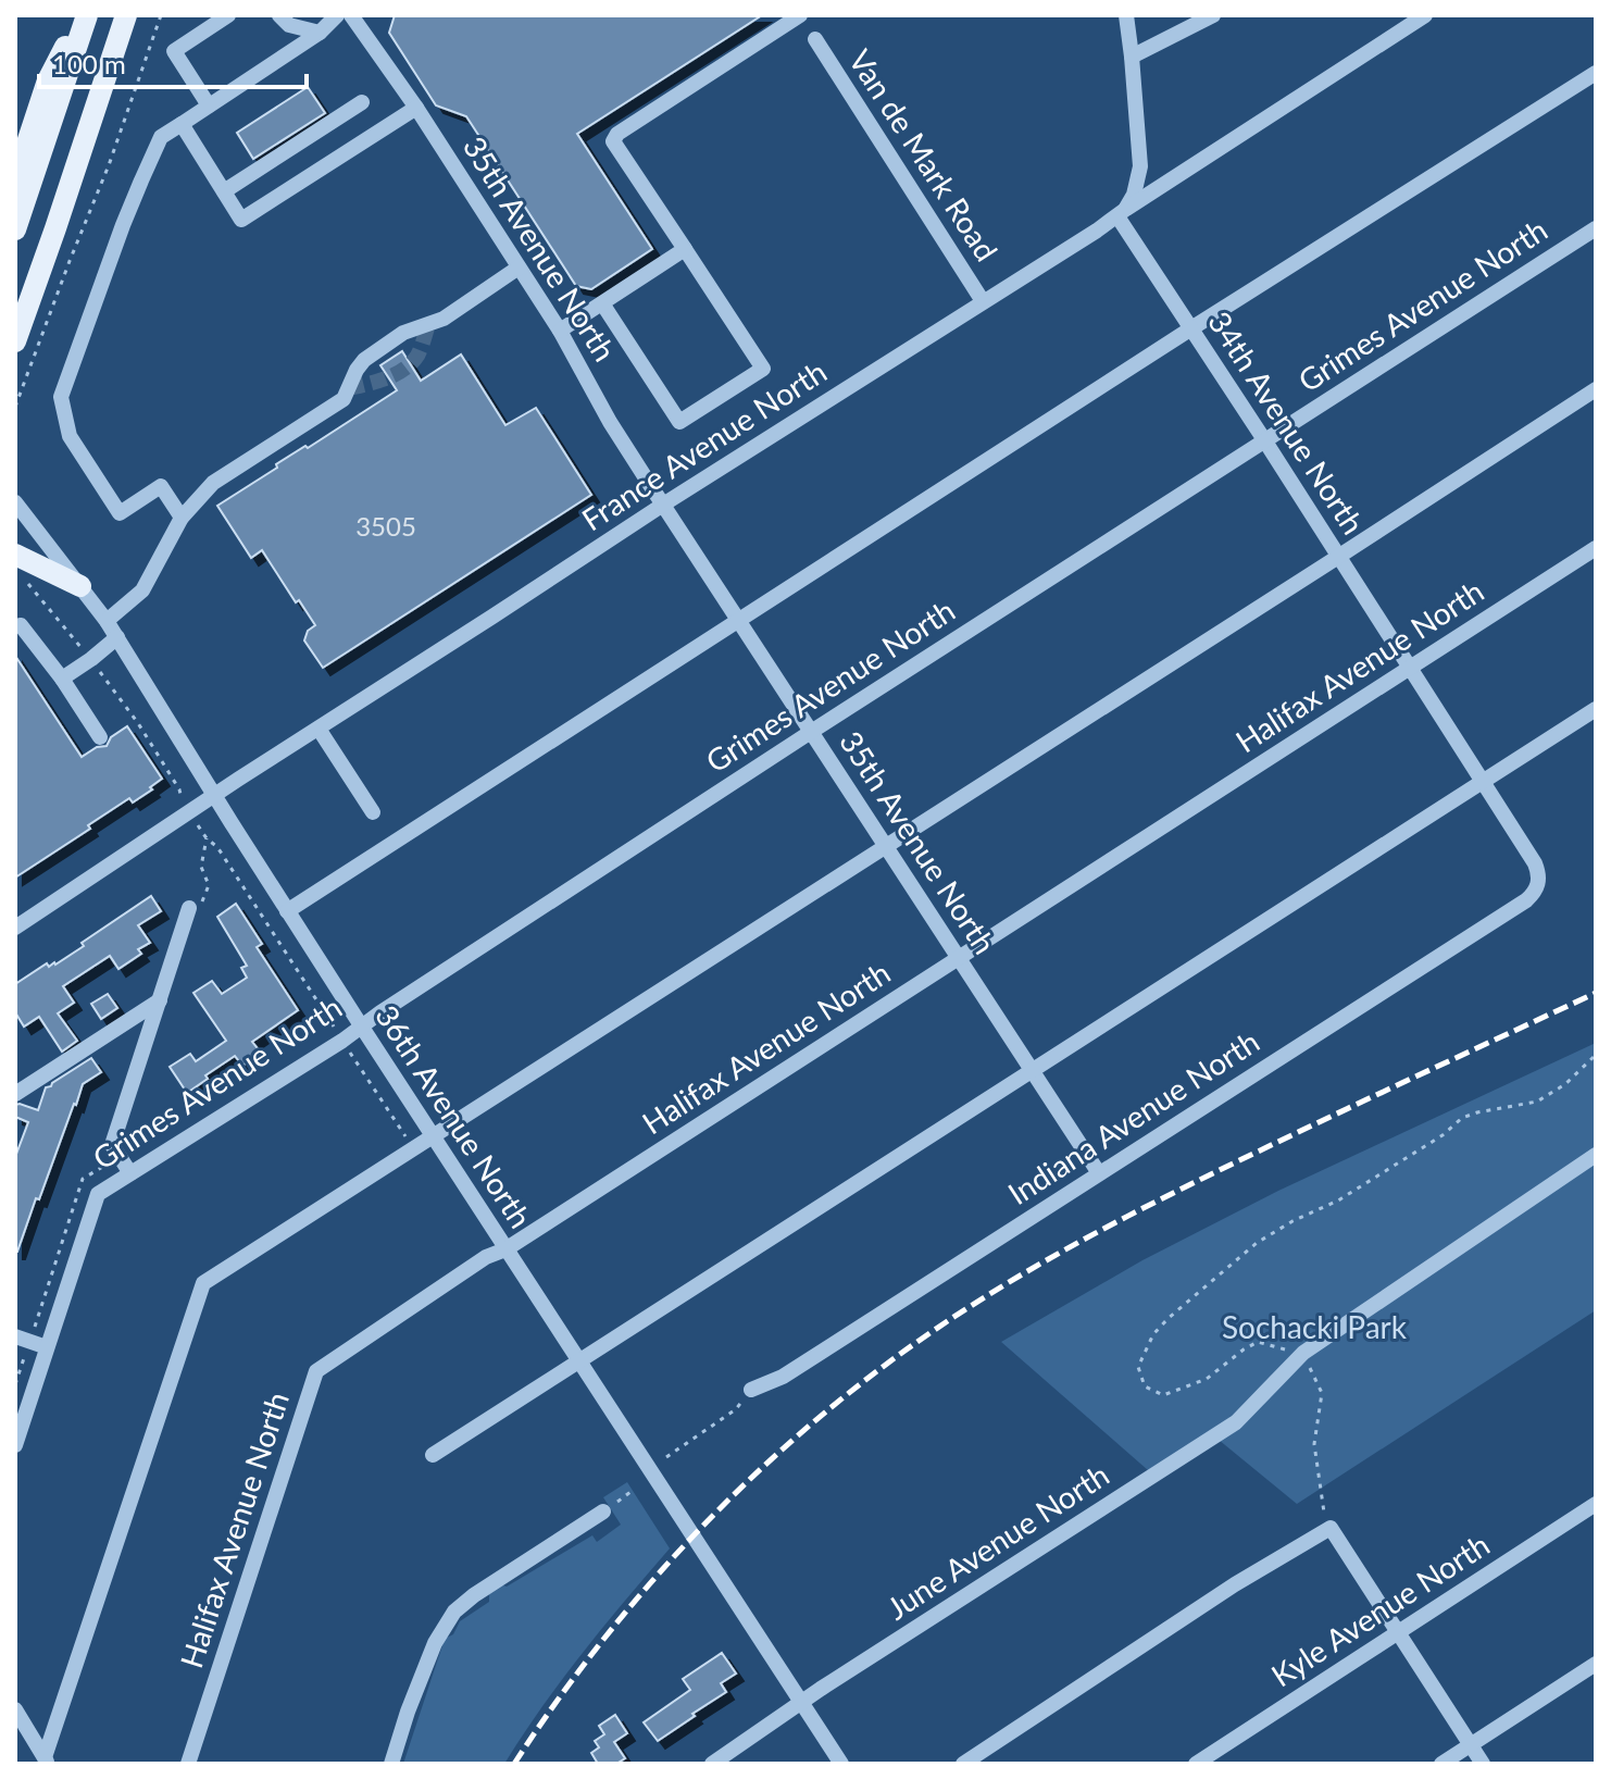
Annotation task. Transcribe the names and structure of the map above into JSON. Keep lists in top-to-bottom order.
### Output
{
  "streets": {
    "street": [
      "Van de Mark Road",
      "35th Avenue North",
      "Grimes Avenue North",
      "34th Avenue North",
      "France Avenue North",
      "Halifax Avenue North",
      "36th Avenue North",
      "Indiana Avenue North",
      "June Avenue North",
      "Kyle Avenue North"
    ]
  },
  "crossings": [
    ["Van de Mark Road", "France Avenue North"],
    ["35th Avenue North", "Grimes Avenue North"],
    ["35th Avenue North", "France Avenue North"],
    ["35th Avenue North", "Halifax Avenue North"],
    ["35th Avenue North", "Indiana Avenue North"],
    ["Grimes Avenue North", "34th Avenue North"],
    ["Grimes Avenue North", "36th Avenue North"],
    ["34th Avenue North", "France Avenue North"],
    ["34th Avenue North", "Halifax Avenue North"],
    ["34th Avenue North", "Indiana Avenue North"],
    ["France Avenue North", "36th Avenue North"],
    ["Halifax Avenue North", "36th Avenue North"],
    ["36th Avenue North", "June Avenue North"]
  ],
  "parks": ["Sochacki Park"],
  "house_numbers": ["3505"],
  "scale_bar": "100 m"
}
